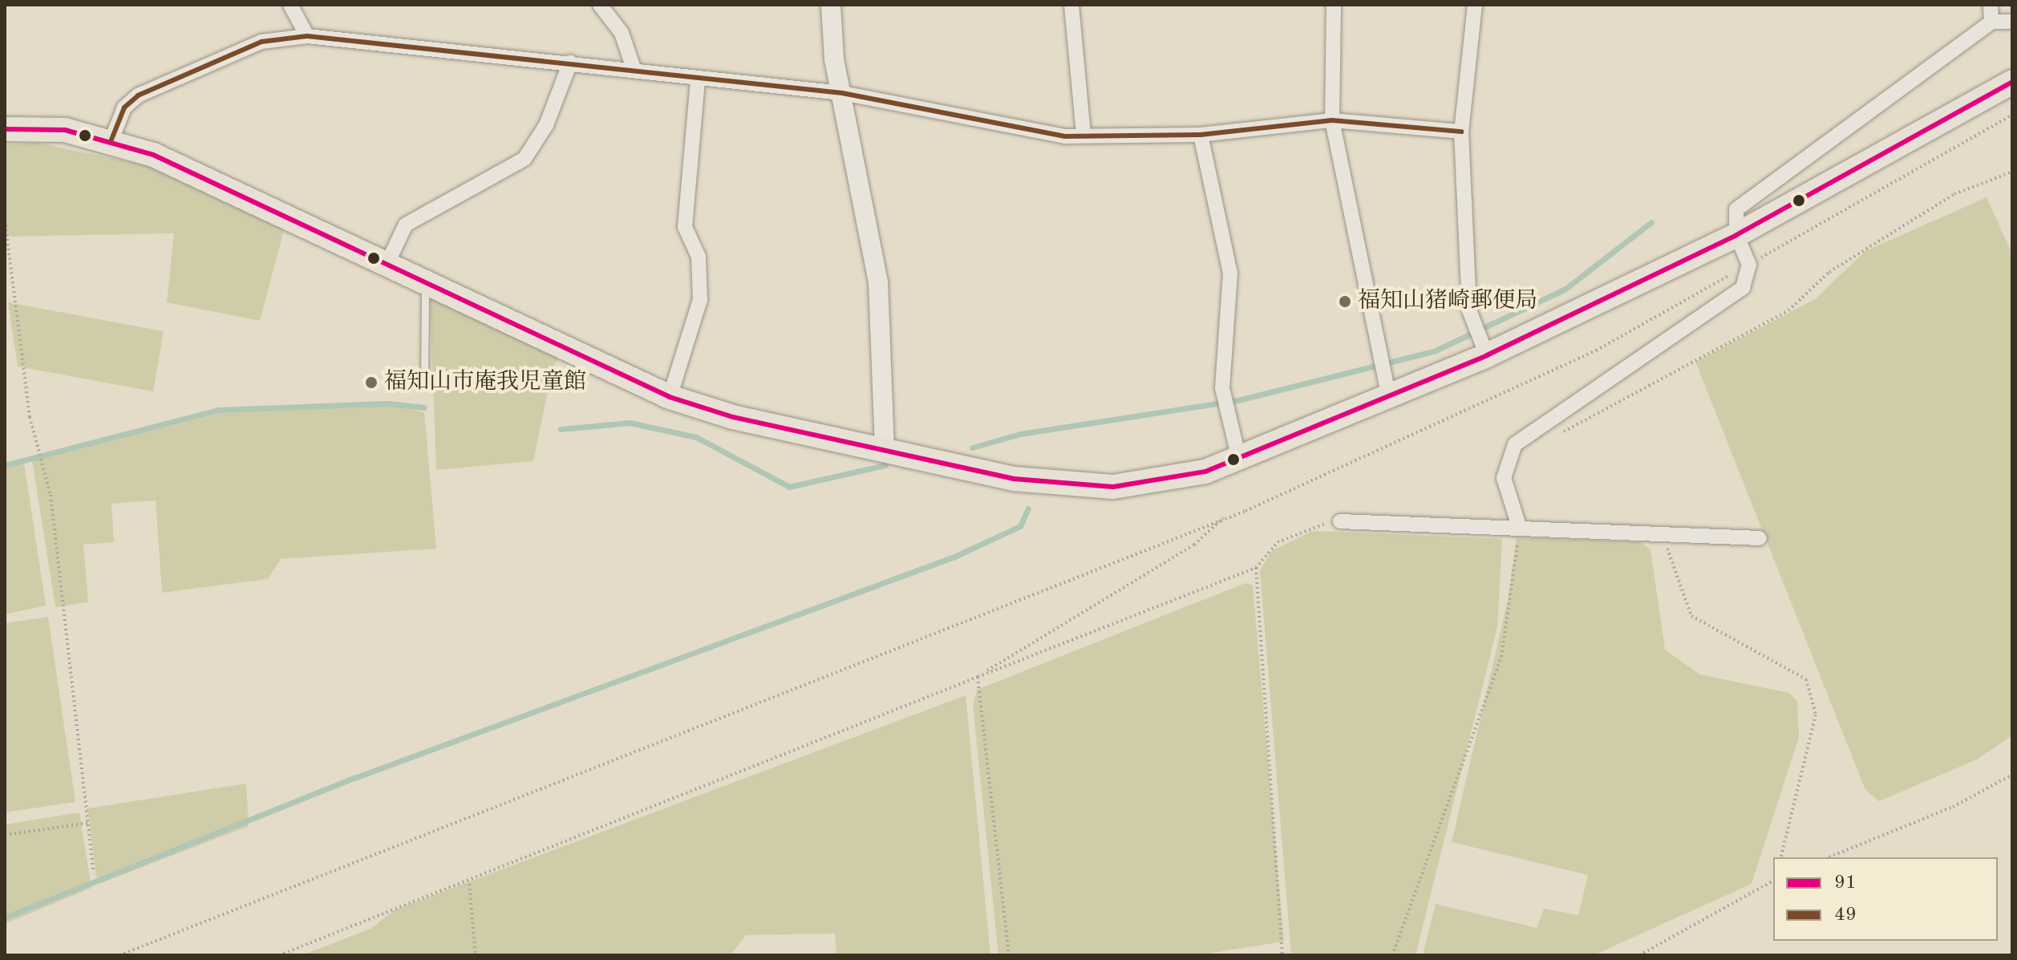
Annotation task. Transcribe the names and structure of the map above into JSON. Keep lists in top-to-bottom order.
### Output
{
  "places": ["福知山猪崎郵便局", "福知山市庵我児童館"],
  "lines": ["transit line 49", "transit line 91"],
  "legend": ["91", "49"]
}
